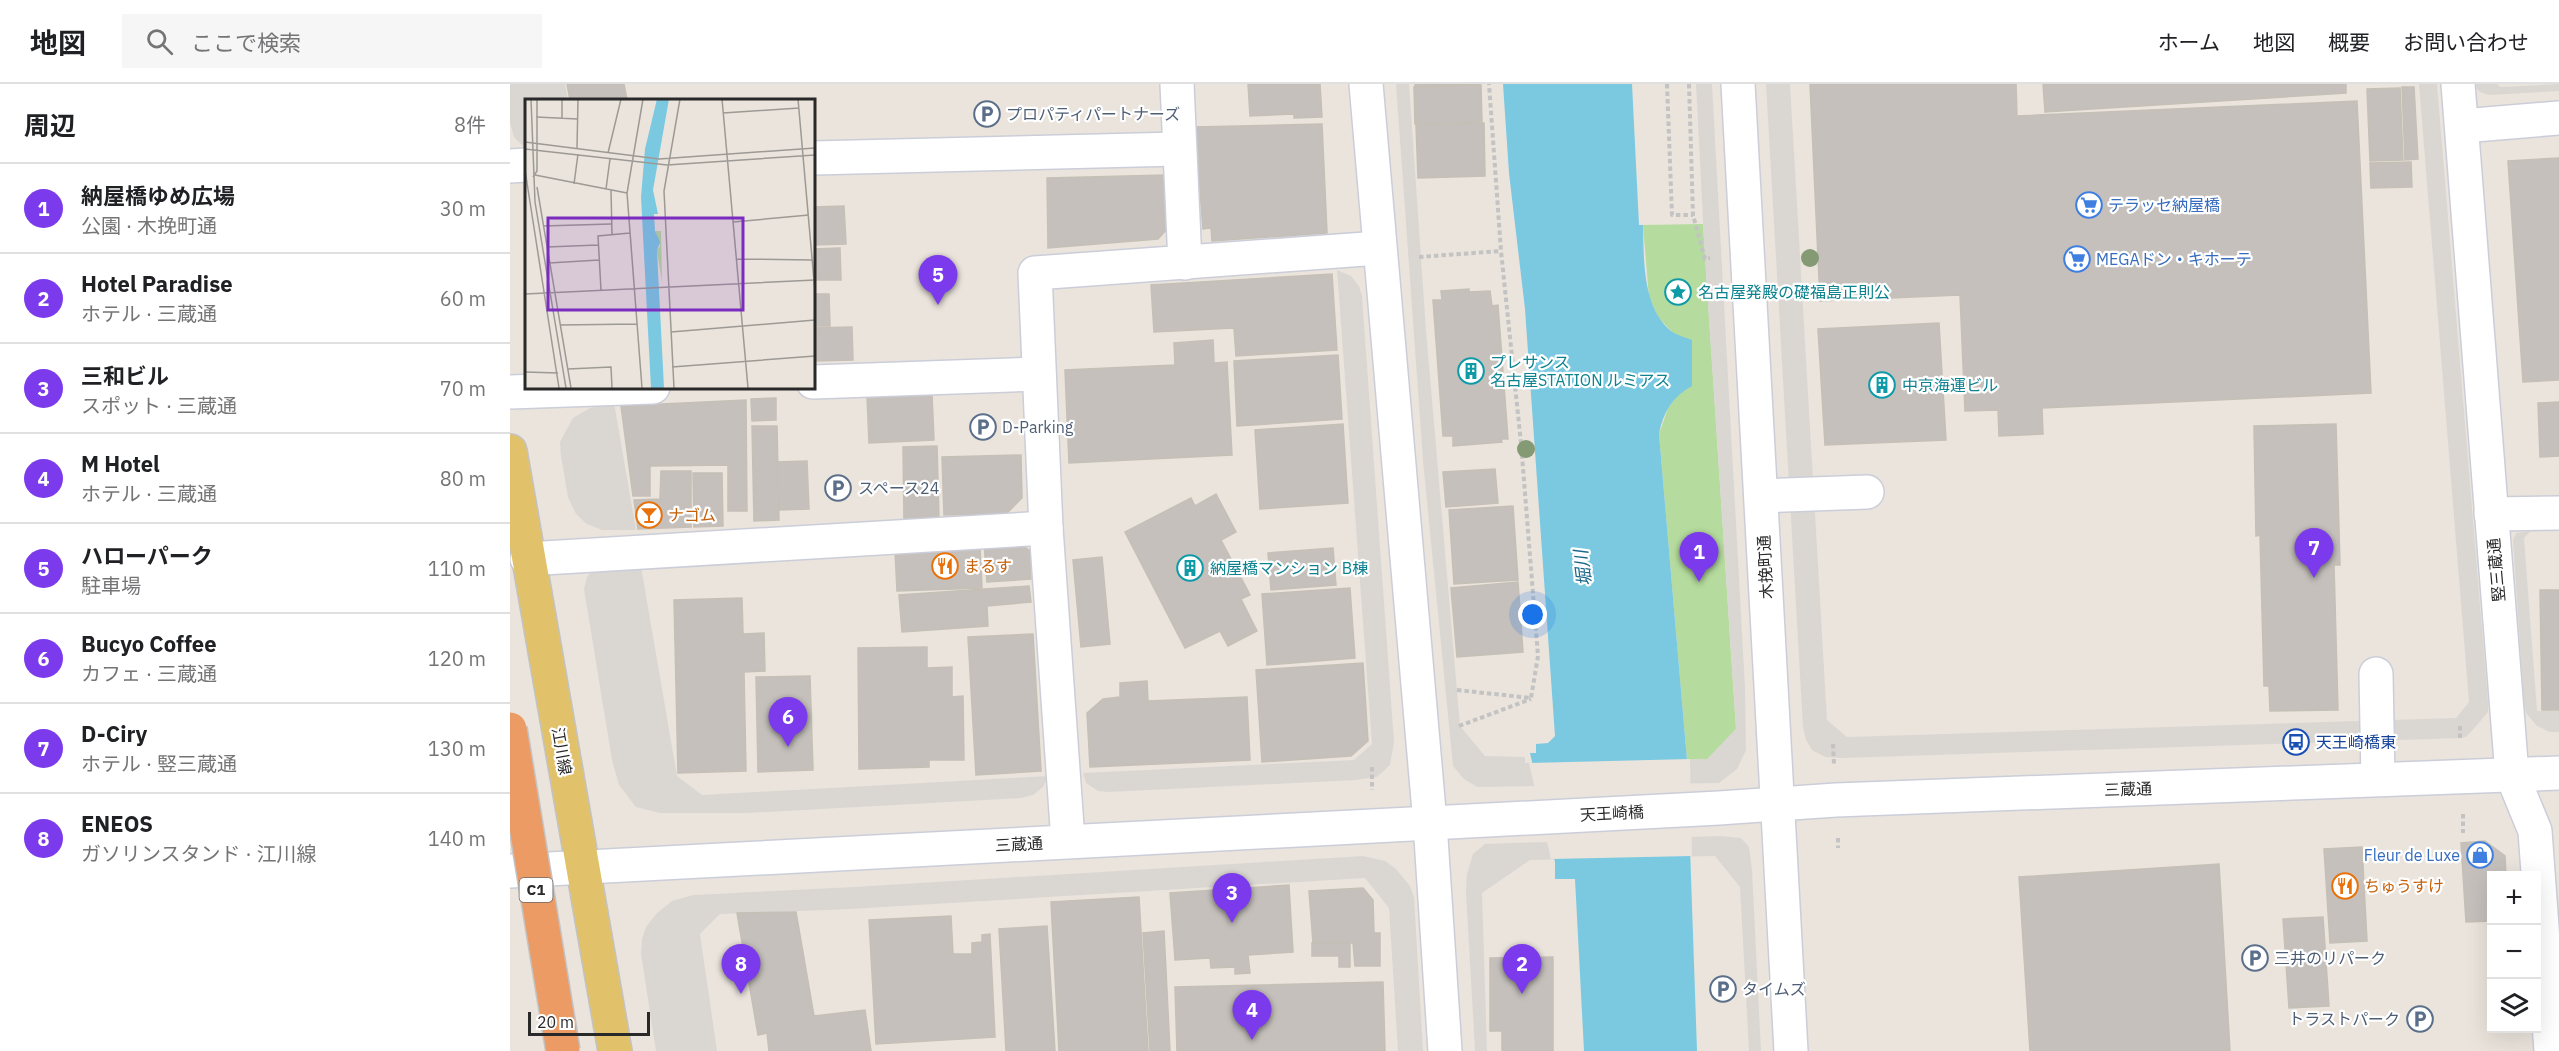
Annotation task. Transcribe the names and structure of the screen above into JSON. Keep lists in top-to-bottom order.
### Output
{
  "streets": {
    "highway": ["C1"],
    "main road": ["江川線"],
    "street": [
      "木挽町通",
      "竪三蔵通",
      "三蔵通",
      "天王崎橋"
    ]
  },
  "crossings": [
    ["木挽町通", "三蔵通"],
    ["竪三蔵通", "三蔵通"],
    ["江川線", "三蔵通"],
    ["三蔵通", "天王崎橋"]
  ],
  "water": ["堀川"],
  "places": {
    "parking": [
      "プロパティパートナーズ",
      "D-Parking",
      "スペース24",
      "三井のリパーク",
      "タイムズ",
      "トラストパーク"
    ],
    "supermarket": ["テラッセ納屋橋", "MEGAドン・キホーテ"],
    "place": ["名古屋発殿の礎福島正則公"],
    "building": ["プレサンス 名古屋STATION ルミアス", "中京海運ビル", "納屋橋マンション B棟"],
    "bar": ["ナゴム"],
    "restaurant": ["まるす", "ちゅうすけ"],
    "bus stop": ["天王崎橋東"],
    "shop": ["Fleur de Luxe"]
  },
  "scale_bar": "20 m",
  "page": {
    "header": "地図",
    "search": "ここで検索",
    "nav": [
      "ホーム",
      "地図",
      "概要",
      "お問い合わせ"
    ],
    "heading": ["周辺", "8件"],
    "list": [
      {
        "mark": "1",
        "name": "納屋橋ゆめ広場",
        "note": "公園 · 木挽町通",
        "value": "30 m"
      },
      {
        "mark": "2",
        "name": "Hotel Paradise",
        "note": "ホテル · 三蔵通",
        "value": "60 m"
      },
      {
        "mark": "3",
        "name": "三和ビル",
        "note": "スポット · 三蔵通",
        "value": "70 m"
      },
      {
        "mark": "4",
        "name": "M Hotel",
        "note": "ホテル · 三蔵通",
        "value": "80 m"
      },
      {
        "mark": "5",
        "name": "ハローパーク",
        "note": "駐車場",
        "value": "110 m"
      },
      {
        "mark": "6",
        "name": "Bucyo Coffee",
        "note": "カフェ · 三蔵通",
        "value": "120 m"
      },
      {
        "mark": "7",
        "name": "D-Ciry",
        "note": "ホテル · 竪三蔵通",
        "value": "130 m"
      },
      {
        "mark": "8",
        "name": "ENEOS",
        "note": "ガソリンスタンド · 江川線",
        "value": "140 m"
      }
    ],
    "pins": [
      "5",
      "7",
      "1",
      "6",
      "3",
      "2",
      "8",
      "4"
    ],
    "map_buttons": ["+", "−"],
    "scale": "20 m"
  }
}
